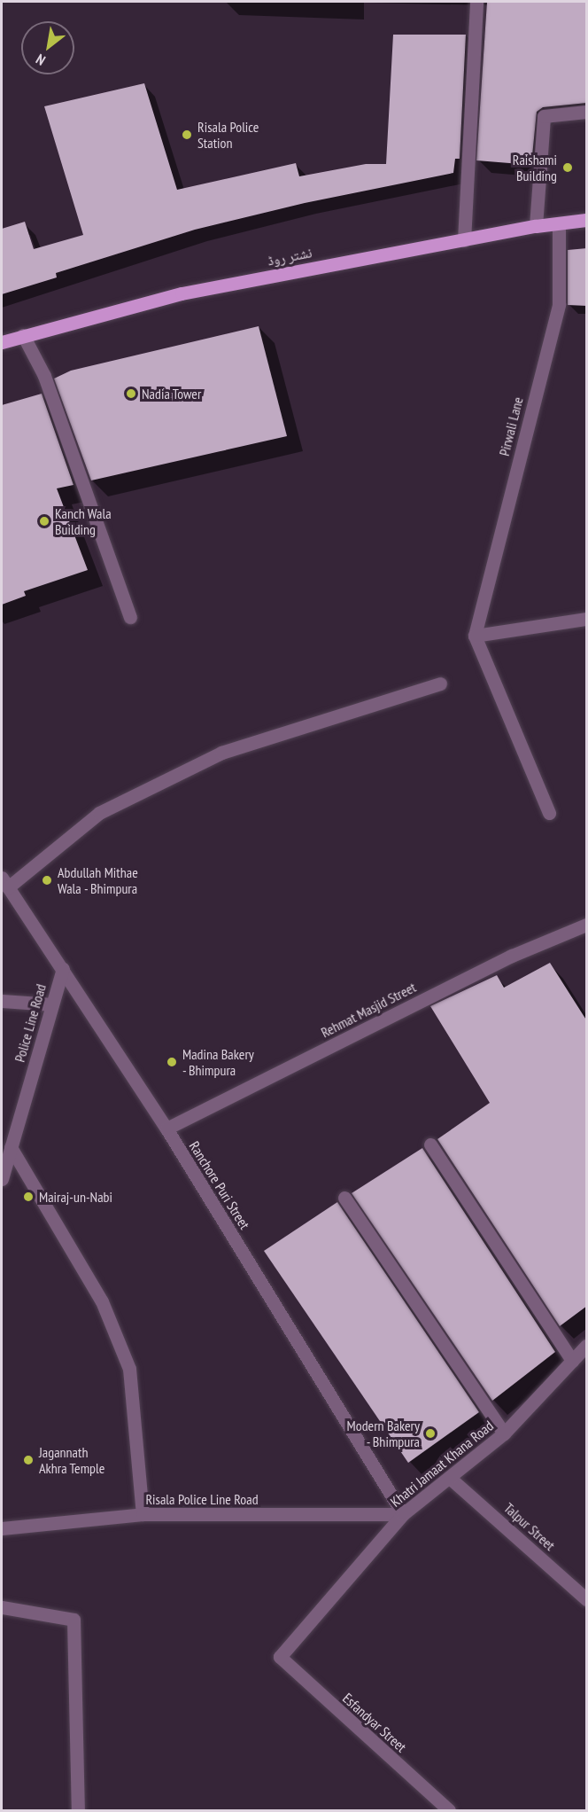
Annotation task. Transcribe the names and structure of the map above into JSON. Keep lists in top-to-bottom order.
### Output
{
  "streets": {
    "main road": ["نشتر روڈ"],
    "street": [
      "Pirwali Lane",
      "Rehmat Masjid Street",
      "Police Line Road",
      "Ranchore Puri Street",
      "Khatri Jamaat Khana Road",
      "Risala Police Line Road",
      "Talpur Street",
      "Esfandyar Street"
    ]
  },
  "crossings": [
    ["نشتر روڈ", "Pirwali Lane"],
    ["Rehmat Masjid Street", "Ranchore Puri Street"],
    ["Police Line Road", "Ranchore Puri Street"],
    ["Ranchore Puri Street", "Khatri Jamaat Khana Road"],
    ["Ranchore Puri Street", "Risala Police Line Road"],
    ["Khatri Jamaat Khana Road", "Risala Police Line Road"],
    ["Khatri Jamaat Khana Road", "Talpur Street"],
    ["Khatri Jamaat Khana Road", "Esfandyar Street"]
  ],
  "places": [
    "Risala Police Station",
    "Raishami Building",
    "Nadia Tower",
    "Kanch Wala Building",
    "Abdullah Mithae Wala - Bhimpura",
    "Madina Bakery - Bhimpura",
    "Mairaj-un-Nabi",
    "Modern Bakery - Bhimpura",
    "Jagannath Akhra Temple"
  ],
  "north": "bottom left"
}
